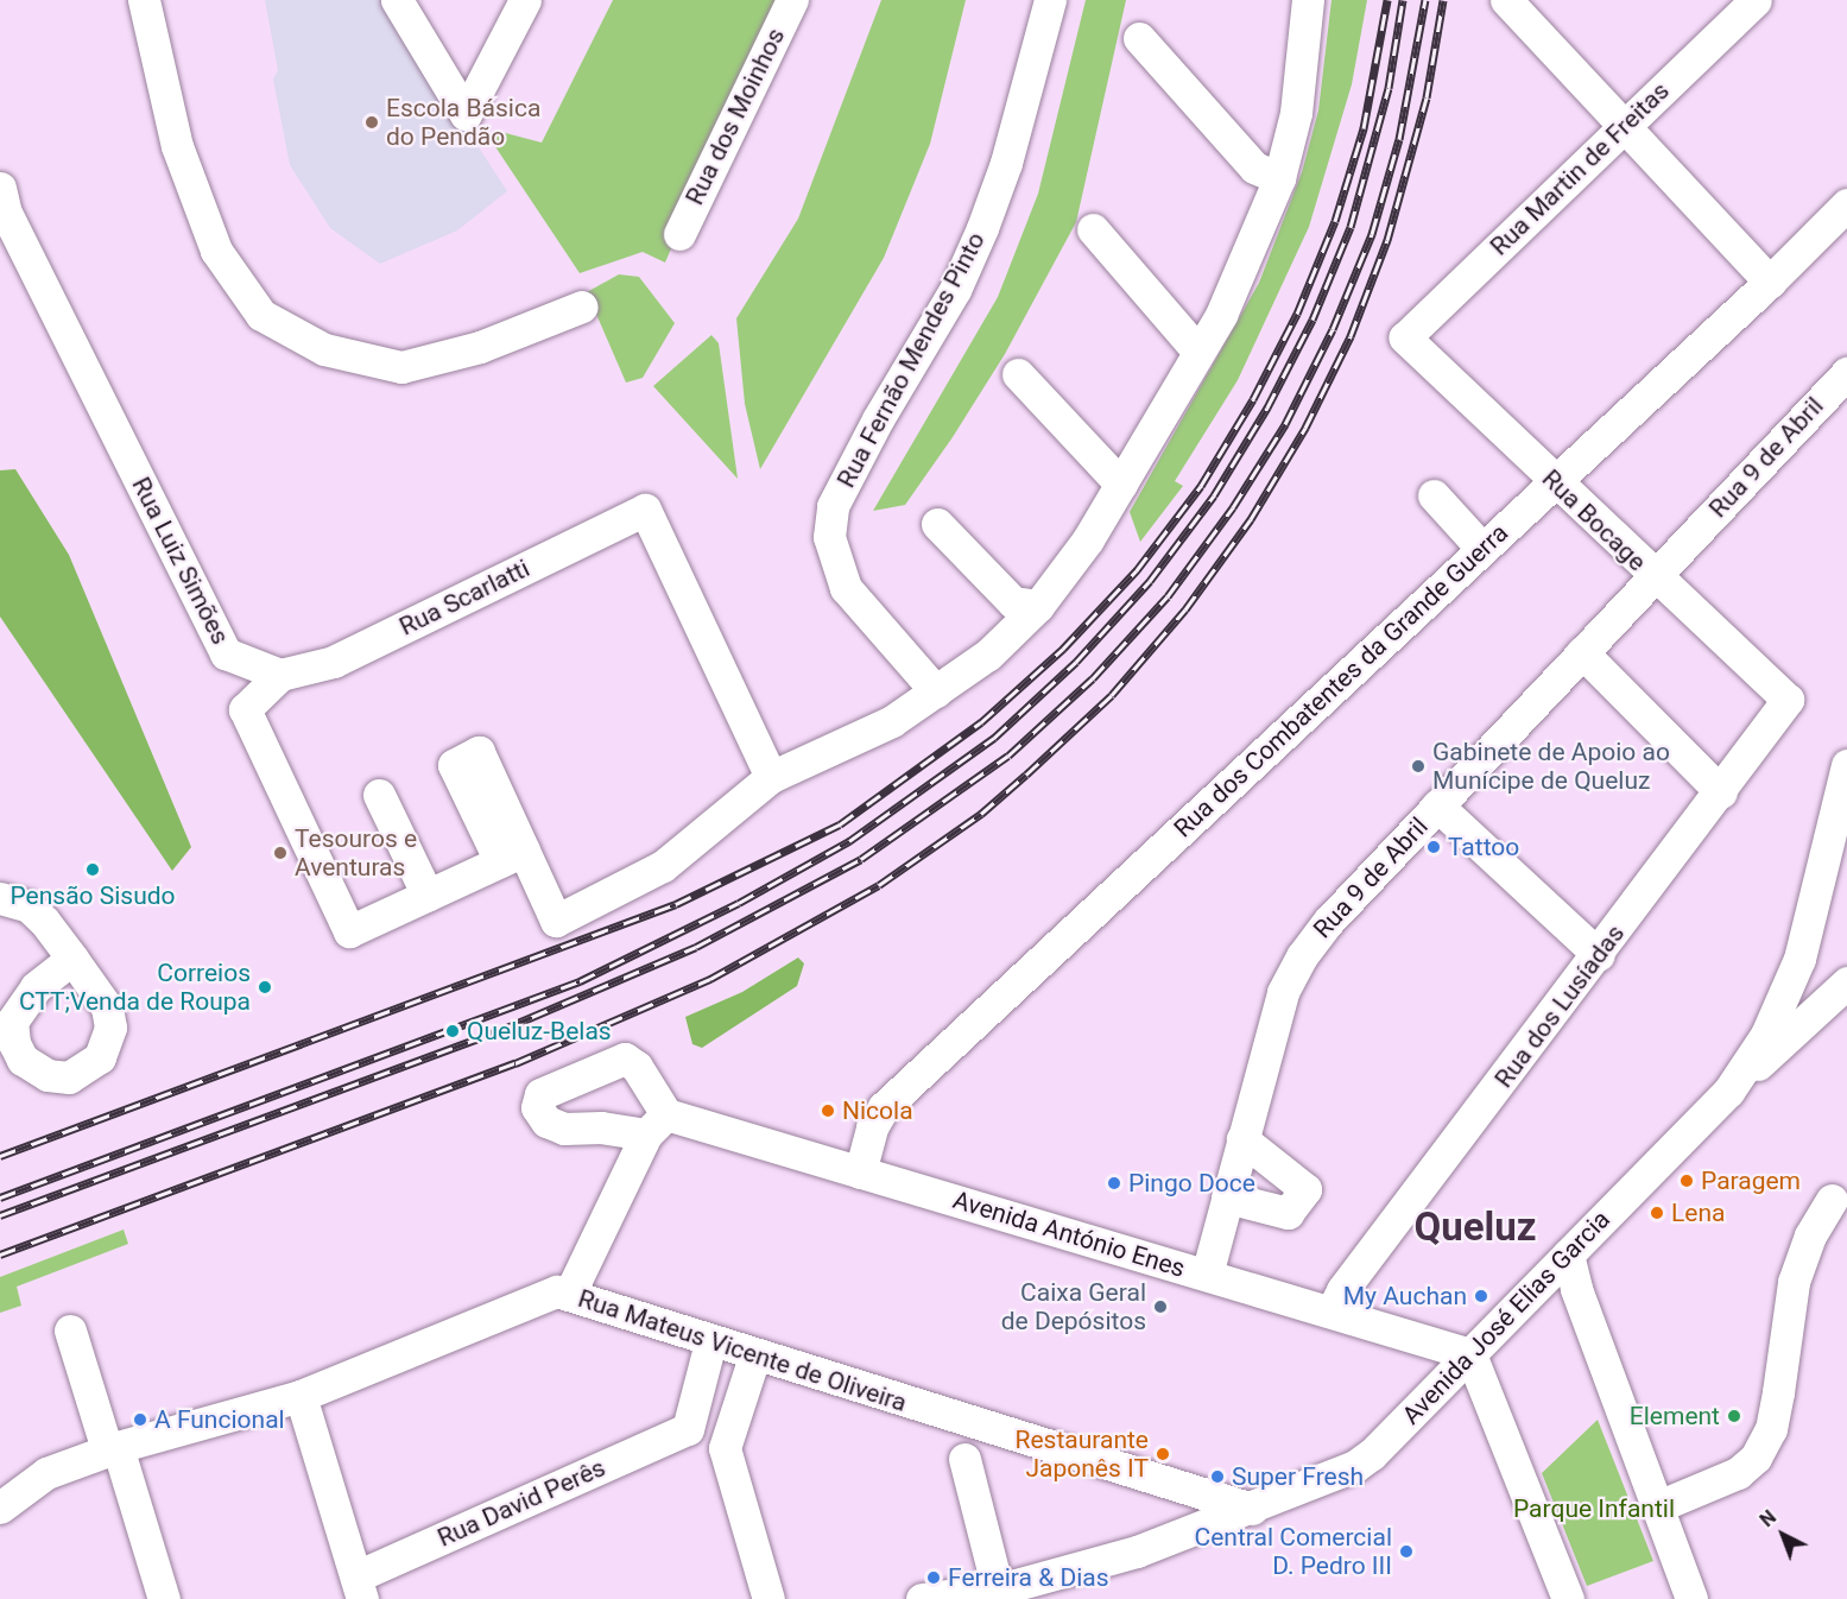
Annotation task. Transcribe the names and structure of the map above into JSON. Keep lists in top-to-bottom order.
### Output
{
  "streets": {
    "street": [
      "Rua dos Moinhos",
      "Rua Martin de Freitas",
      "Rua Fernão Mendes Pinto",
      "Rua 9 de Abril",
      "Rua Bocage",
      "Rua Luiz Simões",
      "Rua Scarlatti",
      "Rua dos Combatentes da Grande Guerra",
      "Rua dos Lusíadas",
      "Avenida António Enes",
      "Avenida José Elias Garcia",
      "Rua Mateus Vicente de Oliveira",
      "Rua David Perês"
    ]
  },
  "crossings": [
    ["Rua Martin de Freitas", "Rua Bocage"],
    ["Rua 9 de Abril", "Rua Bocage"],
    ["Rua 9 de Abril", "Avenida António Enes"],
    ["Rua Bocage", "Rua dos Combatentes da Grande Guerra"],
    ["Rua Bocage", "Rua dos Lusíadas"],
    ["Rua Luiz Simões", "Rua Scarlatti"],
    ["Rua dos Combatentes da Grande Guerra", "Avenida António Enes"],
    ["Rua dos Lusíadas", "Avenida António Enes"],
    ["Avenida António Enes", "Avenida José Elias Garcia"],
    ["Avenida António Enes", "Rua Mateus Vicente de Oliveira"],
    ["Avenida José Elias Garcia", "Rua Mateus Vicente de Oliveira"]
  ],
  "districts": ["Queluz"],
  "parks": ["Parque Infantil"],
  "places": [
    "Escola Básica do Pendão",
    "Gabinete de Apoio ao Munícipe de Queluz",
    "Tattoo",
    "Tesouros e Aventuras",
    "Pensão Sisudo",
    "Correios CTT;Venda de Roupa",
    "Queluz-Belas",
    "Nicola",
    "Paragem",
    "Pingo Doce",
    "Lena",
    "My Auchan",
    "Caixa Geral de Depósitos",
    "Element",
    "A Funcional",
    "Restaurante Japonês IT",
    "Super Fresh",
    "Central Comercial D. Pedro III",
    "Ferreira & Dias"
  ],
  "north": "top left"
}
